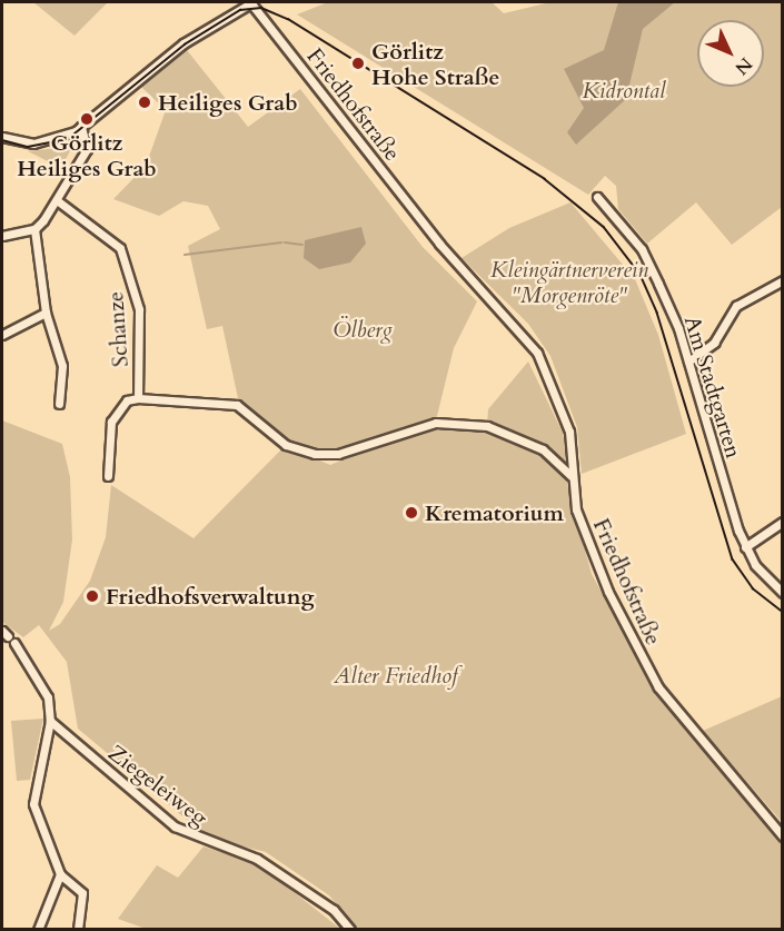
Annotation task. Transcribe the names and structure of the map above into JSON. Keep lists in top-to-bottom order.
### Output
{
  "streets": {
    "street": [
      "Friedhofstraße",
      "Schanze",
      "Am Stadtgarten",
      "Ziegeleiweg"
    ]
  },
  "parks": [
    "Kidrontal",
    "Kleingärtnerverein \"Morgenröte\"",
    "Ölberg",
    "Alter Friedhof"
  ],
  "places": [
    "Görlitz Hohe Straße",
    "Heiliges Grab",
    "Görlitz Heiliges Grab",
    "Krematorium",
    "Friedhofsverwaltung"
  ],
  "north": "bottom right"
}
